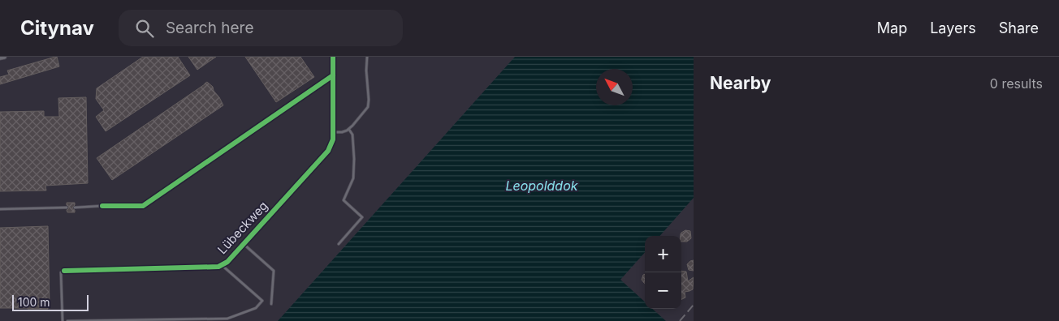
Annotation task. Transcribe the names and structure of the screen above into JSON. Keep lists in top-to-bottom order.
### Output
{
  "streets": {
    "street": ["Lübeckweg"]
  },
  "water": ["Leopolddok"],
  "scale_bar": "100 m",
  "north": "top left",
  "page": {
    "header": "Citynav",
    "search": "Search here",
    "nav": ["Map", "Layers", "Share"],
    "heading": ["Nearby", "0 results"],
    "map_buttons": ["+", "−"],
    "scale": "100 m"
  }
}
